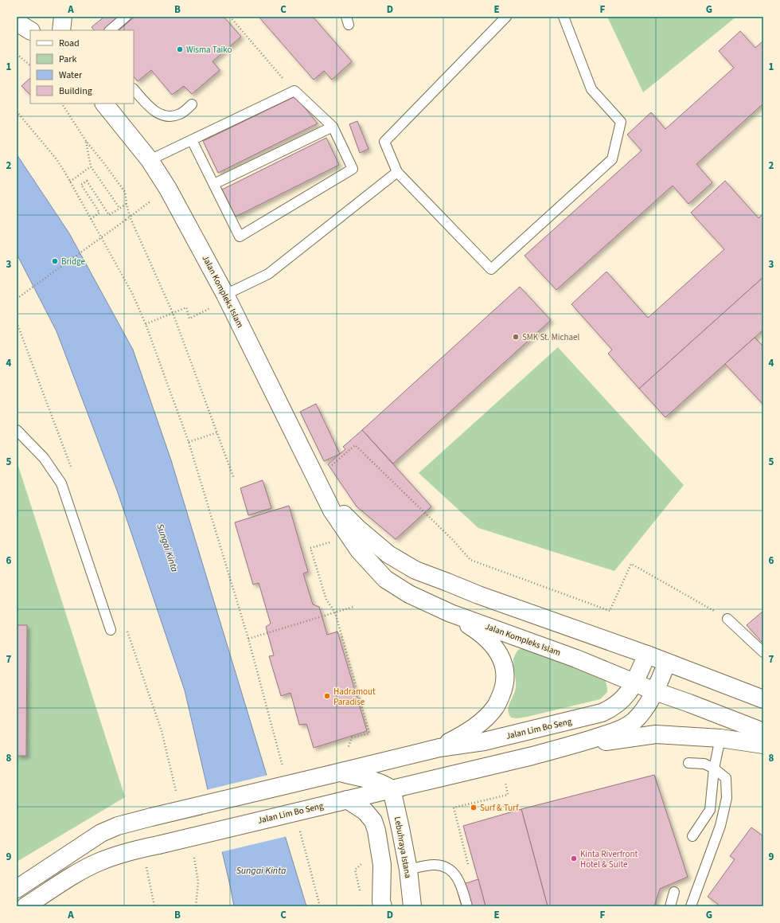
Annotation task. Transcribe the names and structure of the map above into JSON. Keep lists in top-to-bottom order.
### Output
{
  "streets": {
    "main road": ["Jalan Kompleks Islam", "Jalan Lim Bo Seng", "Lebuhraya Istana"]
  },
  "crossings": [
    ["Jalan Kompleks Islam", "Jalan Lim Bo Seng"],
    ["Jalan Lim Bo Seng", "Lebuhraya Istana"]
  ],
  "water": ["Sungai Kinta"],
  "places": [
    "Wisma Taiko",
    "Bridge",
    "SMK St. Michael",
    "Hadramout Paradise",
    "Surf & Turf",
    "Kinta Riverfront Hotel & Suite"
  ],
  "legend": [
    "Road",
    "Park",
    "Water",
    "Building"
  ],
  "grid": {
    "columns": [
      "A",
      "B",
      "C",
      "D",
      "E",
      "F",
      "G"
    ],
    "rows": [
      "1",
      "2",
      "3",
      "4",
      "5",
      "6",
      "7",
      "8",
      "9"
    ]
  }
}
